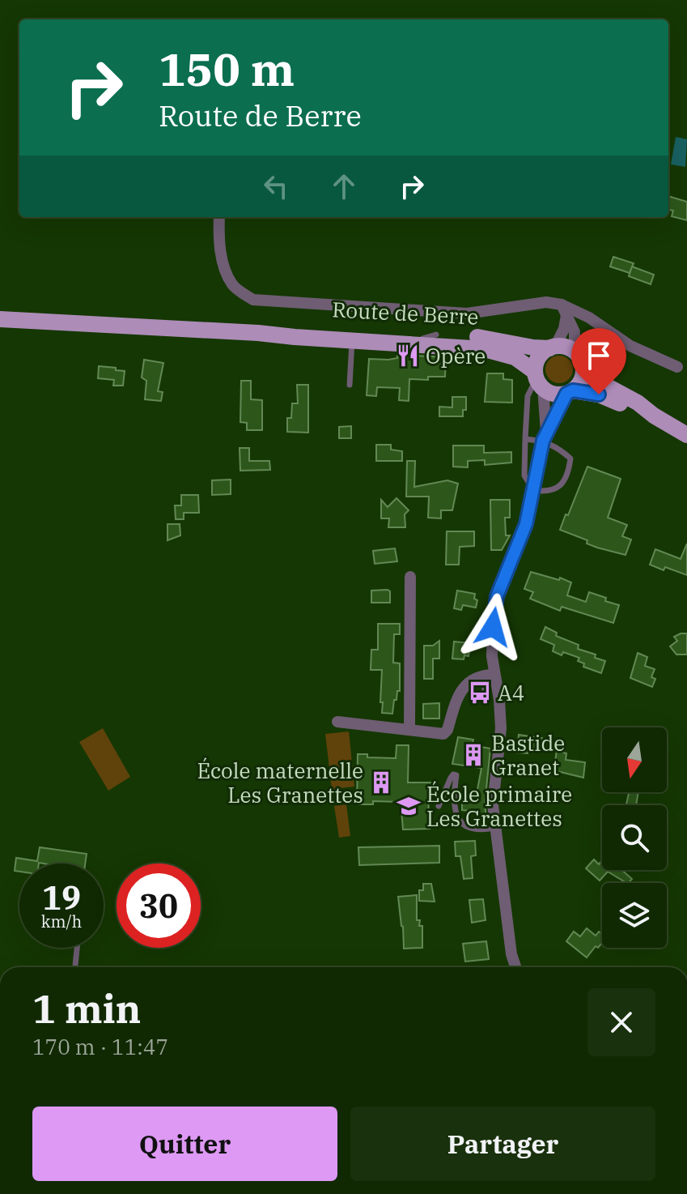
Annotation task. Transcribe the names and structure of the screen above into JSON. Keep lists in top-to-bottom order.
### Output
{
  "streets": {
    "main road": ["Route de Berre"]
  },
  "places": {
    "restaurant": ["Opère"],
    "bus stop": ["A4"],
    "building": ["Bastide Granet", "École maternelle Les Granettes"],
    "school or university": ["École primaire Les Granettes"]
  },
  "north": "bottom",
  "page": {
    "turn": ["150 m", "Route de Berre"],
    "speed": "19 km/h",
    "limit": "30",
    "heading": ["1 min", "170 m · 11:47"],
    "buttons": ["Quitter", "Partager"]
  }
}
